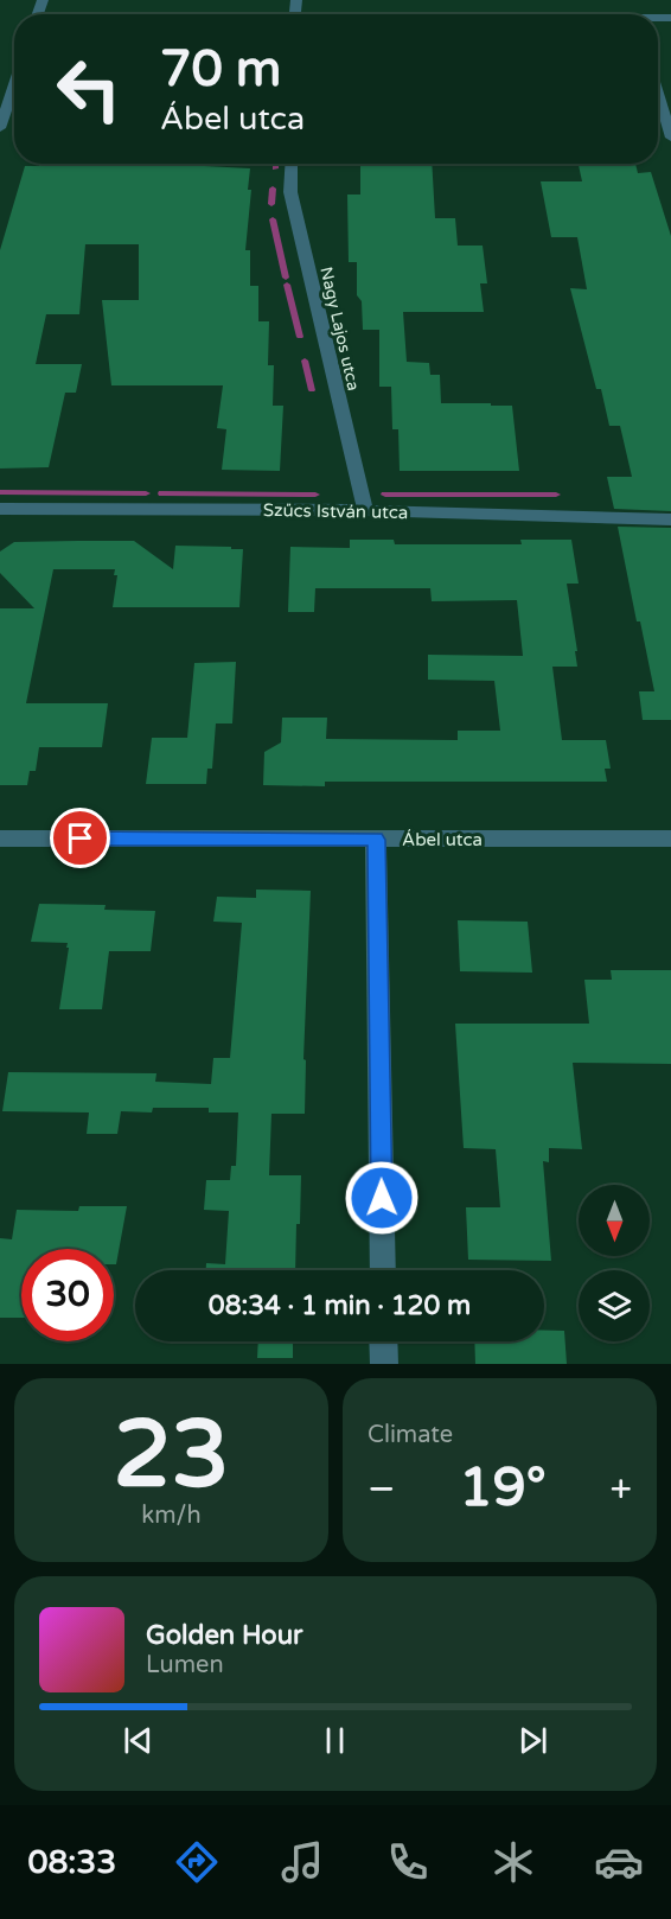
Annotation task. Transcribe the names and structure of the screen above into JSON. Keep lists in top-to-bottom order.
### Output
{
  "streets": {
    "street": ["Nagy Lajos utca", "Szűcs István utca", "Ábel utca"]
  },
  "crossings": [
    ["Nagy Lajos utca", "Szűcs István utca"]
  ],
  "north": "bottom",
  "page": {
    "turn": ["70 m", "Ábel utca"],
    "limit": "30",
    "trip": "08:34 · 1 min · 120 m",
    "tile": [
      ["23", "km/h"],
      "Climate"
    ],
    "heat": ["−", "19°", "+"],
    "song": ["Golden Hour", "Lumen"],
    "tabs": "08:33"
  }
}
